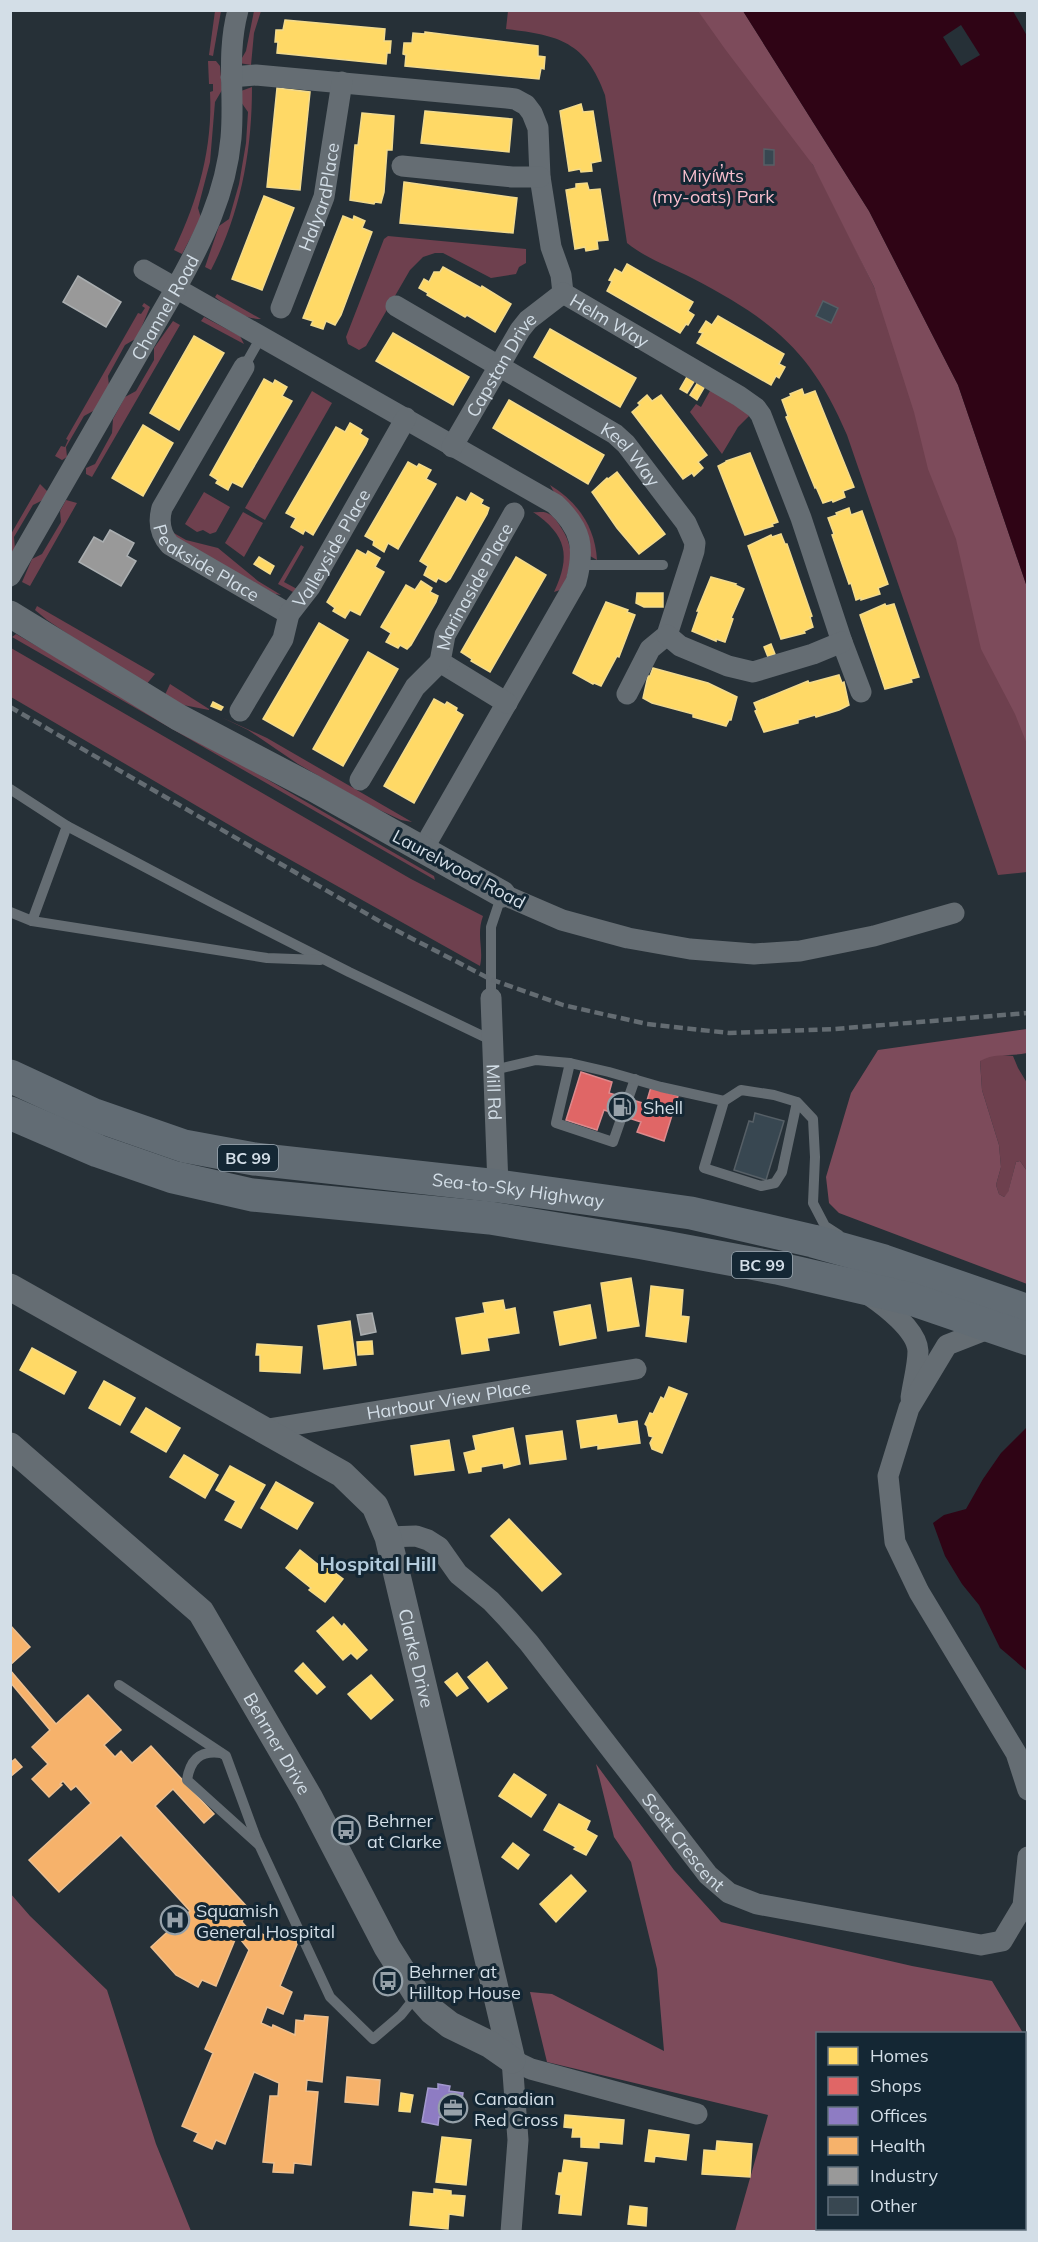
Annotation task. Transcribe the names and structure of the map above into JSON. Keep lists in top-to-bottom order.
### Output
{
  "streets": {
    "highway": ["BC 99", "Sea-to-Sky Highway"],
    "street": [
      "HalyardPlace",
      "Channel Road",
      "Helm Way",
      "Capstan Drive",
      "Keel Way",
      "Valleyside Place",
      "Peakside Place",
      "Marinaside Place",
      "Laurelwood Road",
      "Mill Rd",
      "Harbour View Place",
      "Clarke Drive",
      "Behrner Drive",
      "Scott Crescent"
    ]
  },
  "crossings": [
    ["HalyardPlace", "Helm Way"],
    ["Channel Road", "Helm Way"],
    ["Helm Way", "Capstan Drive"],
    ["Capstan Drive", "Keel Way"],
    ["Valleyside Place", "Peakside Place"],
    ["Mill Rd", "Sea-to-Sky Highway"],
    ["Harbour View Place", "Clarke Drive"],
    ["Clarke Drive", "Behrner Drive"],
    ["Clarke Drive", "Scott Crescent"]
  ],
  "districts": ["Hospital Hill"],
  "parks": ["Miyíw̓ts (my-oats) Park"],
  "places": {
    "fuel station": ["Shell"],
    "bus stop": ["Behrner at Clarke", "Behrner at Hilltop House"],
    "hospital": ["Squamish General Hospital"],
    "office": ["Canadian Red Cross"]
  },
  "legend": [
    "Homes",
    "Shops",
    "Offices",
    "Health",
    "Industry",
    "Other"
  ]
}
